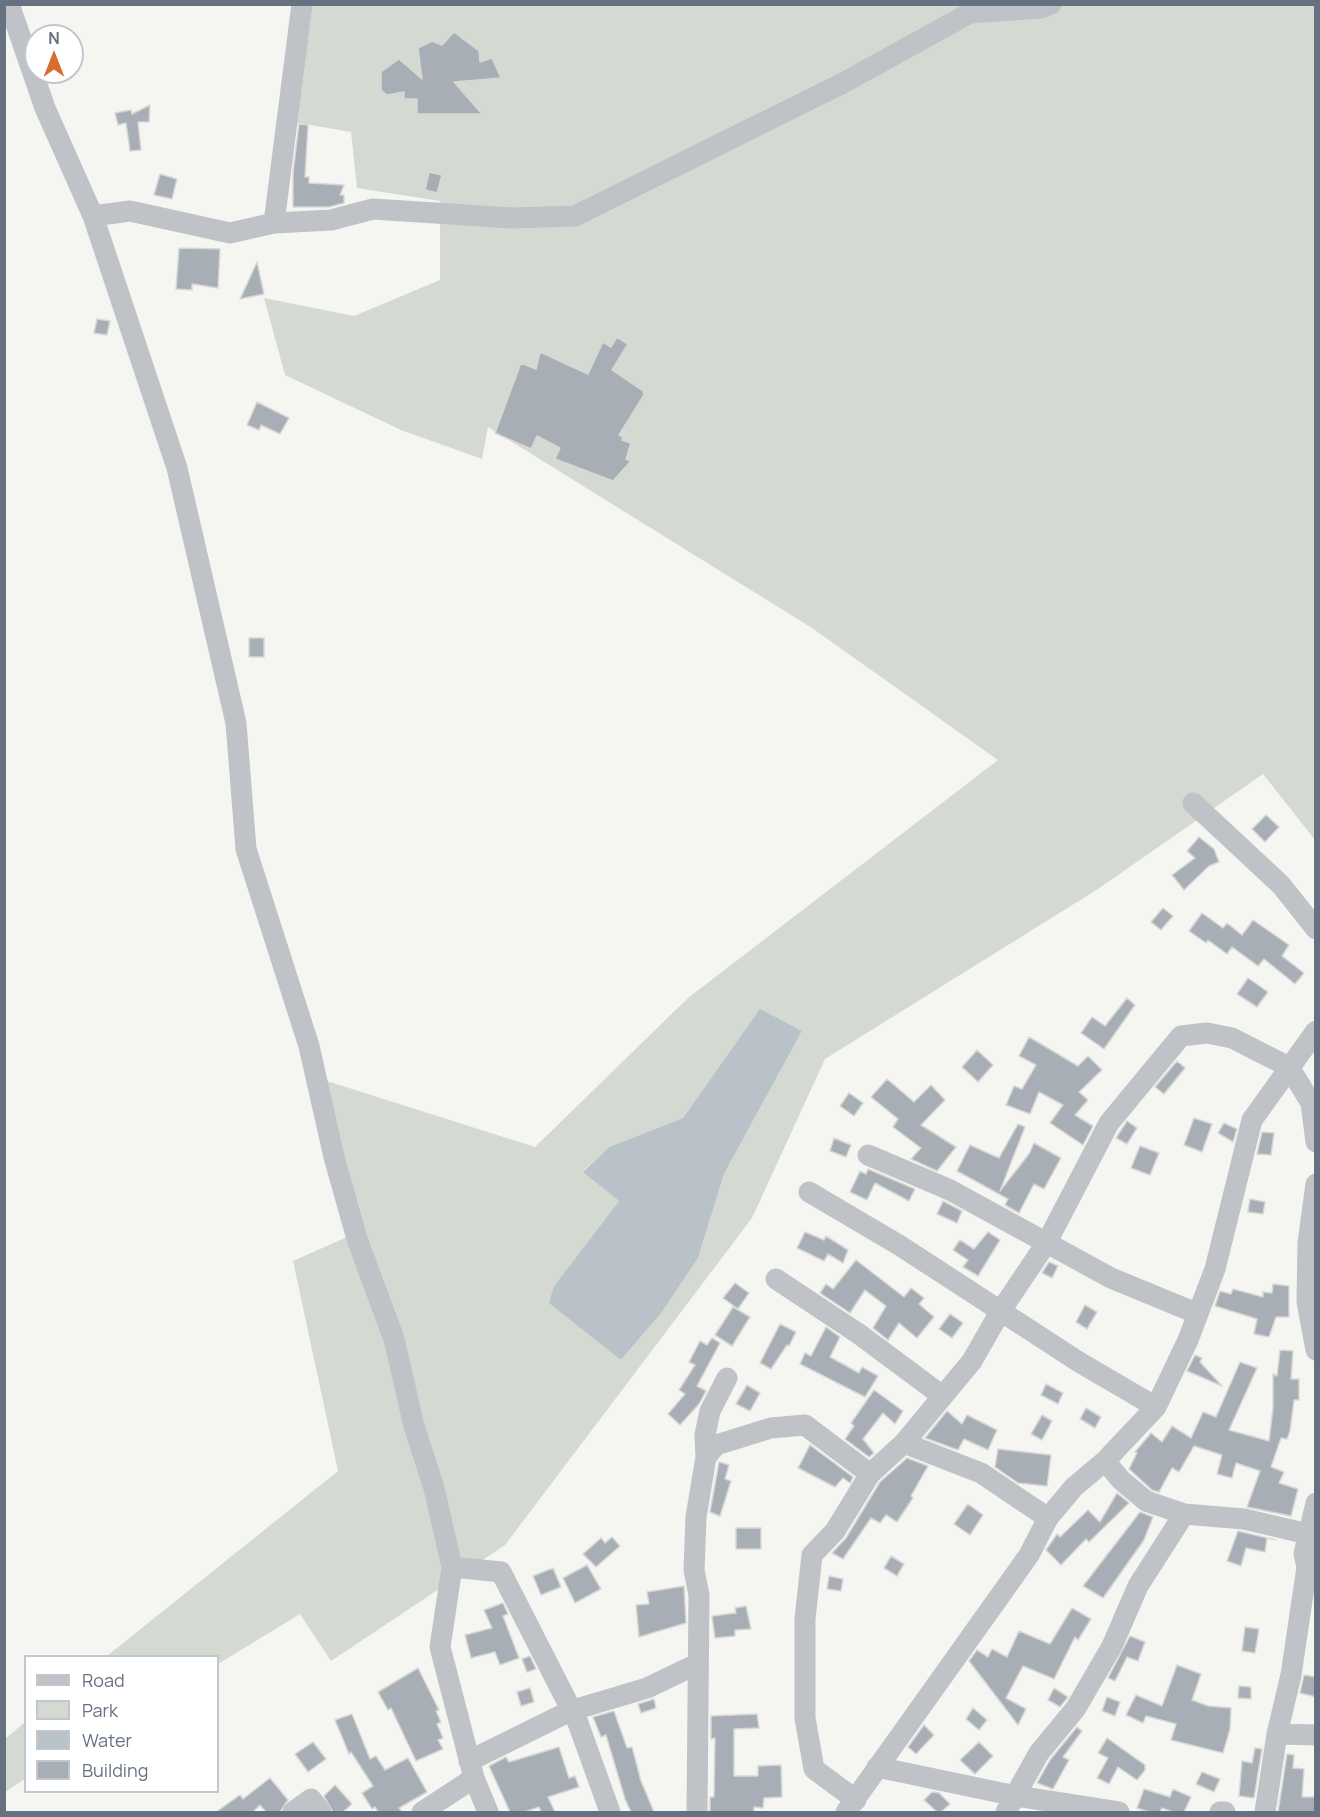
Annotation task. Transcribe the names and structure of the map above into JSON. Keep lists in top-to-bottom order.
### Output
{
  "legend": [
    "Road",
    "Park",
    "Water",
    "Building"
  ],
  "north": "top"
}
